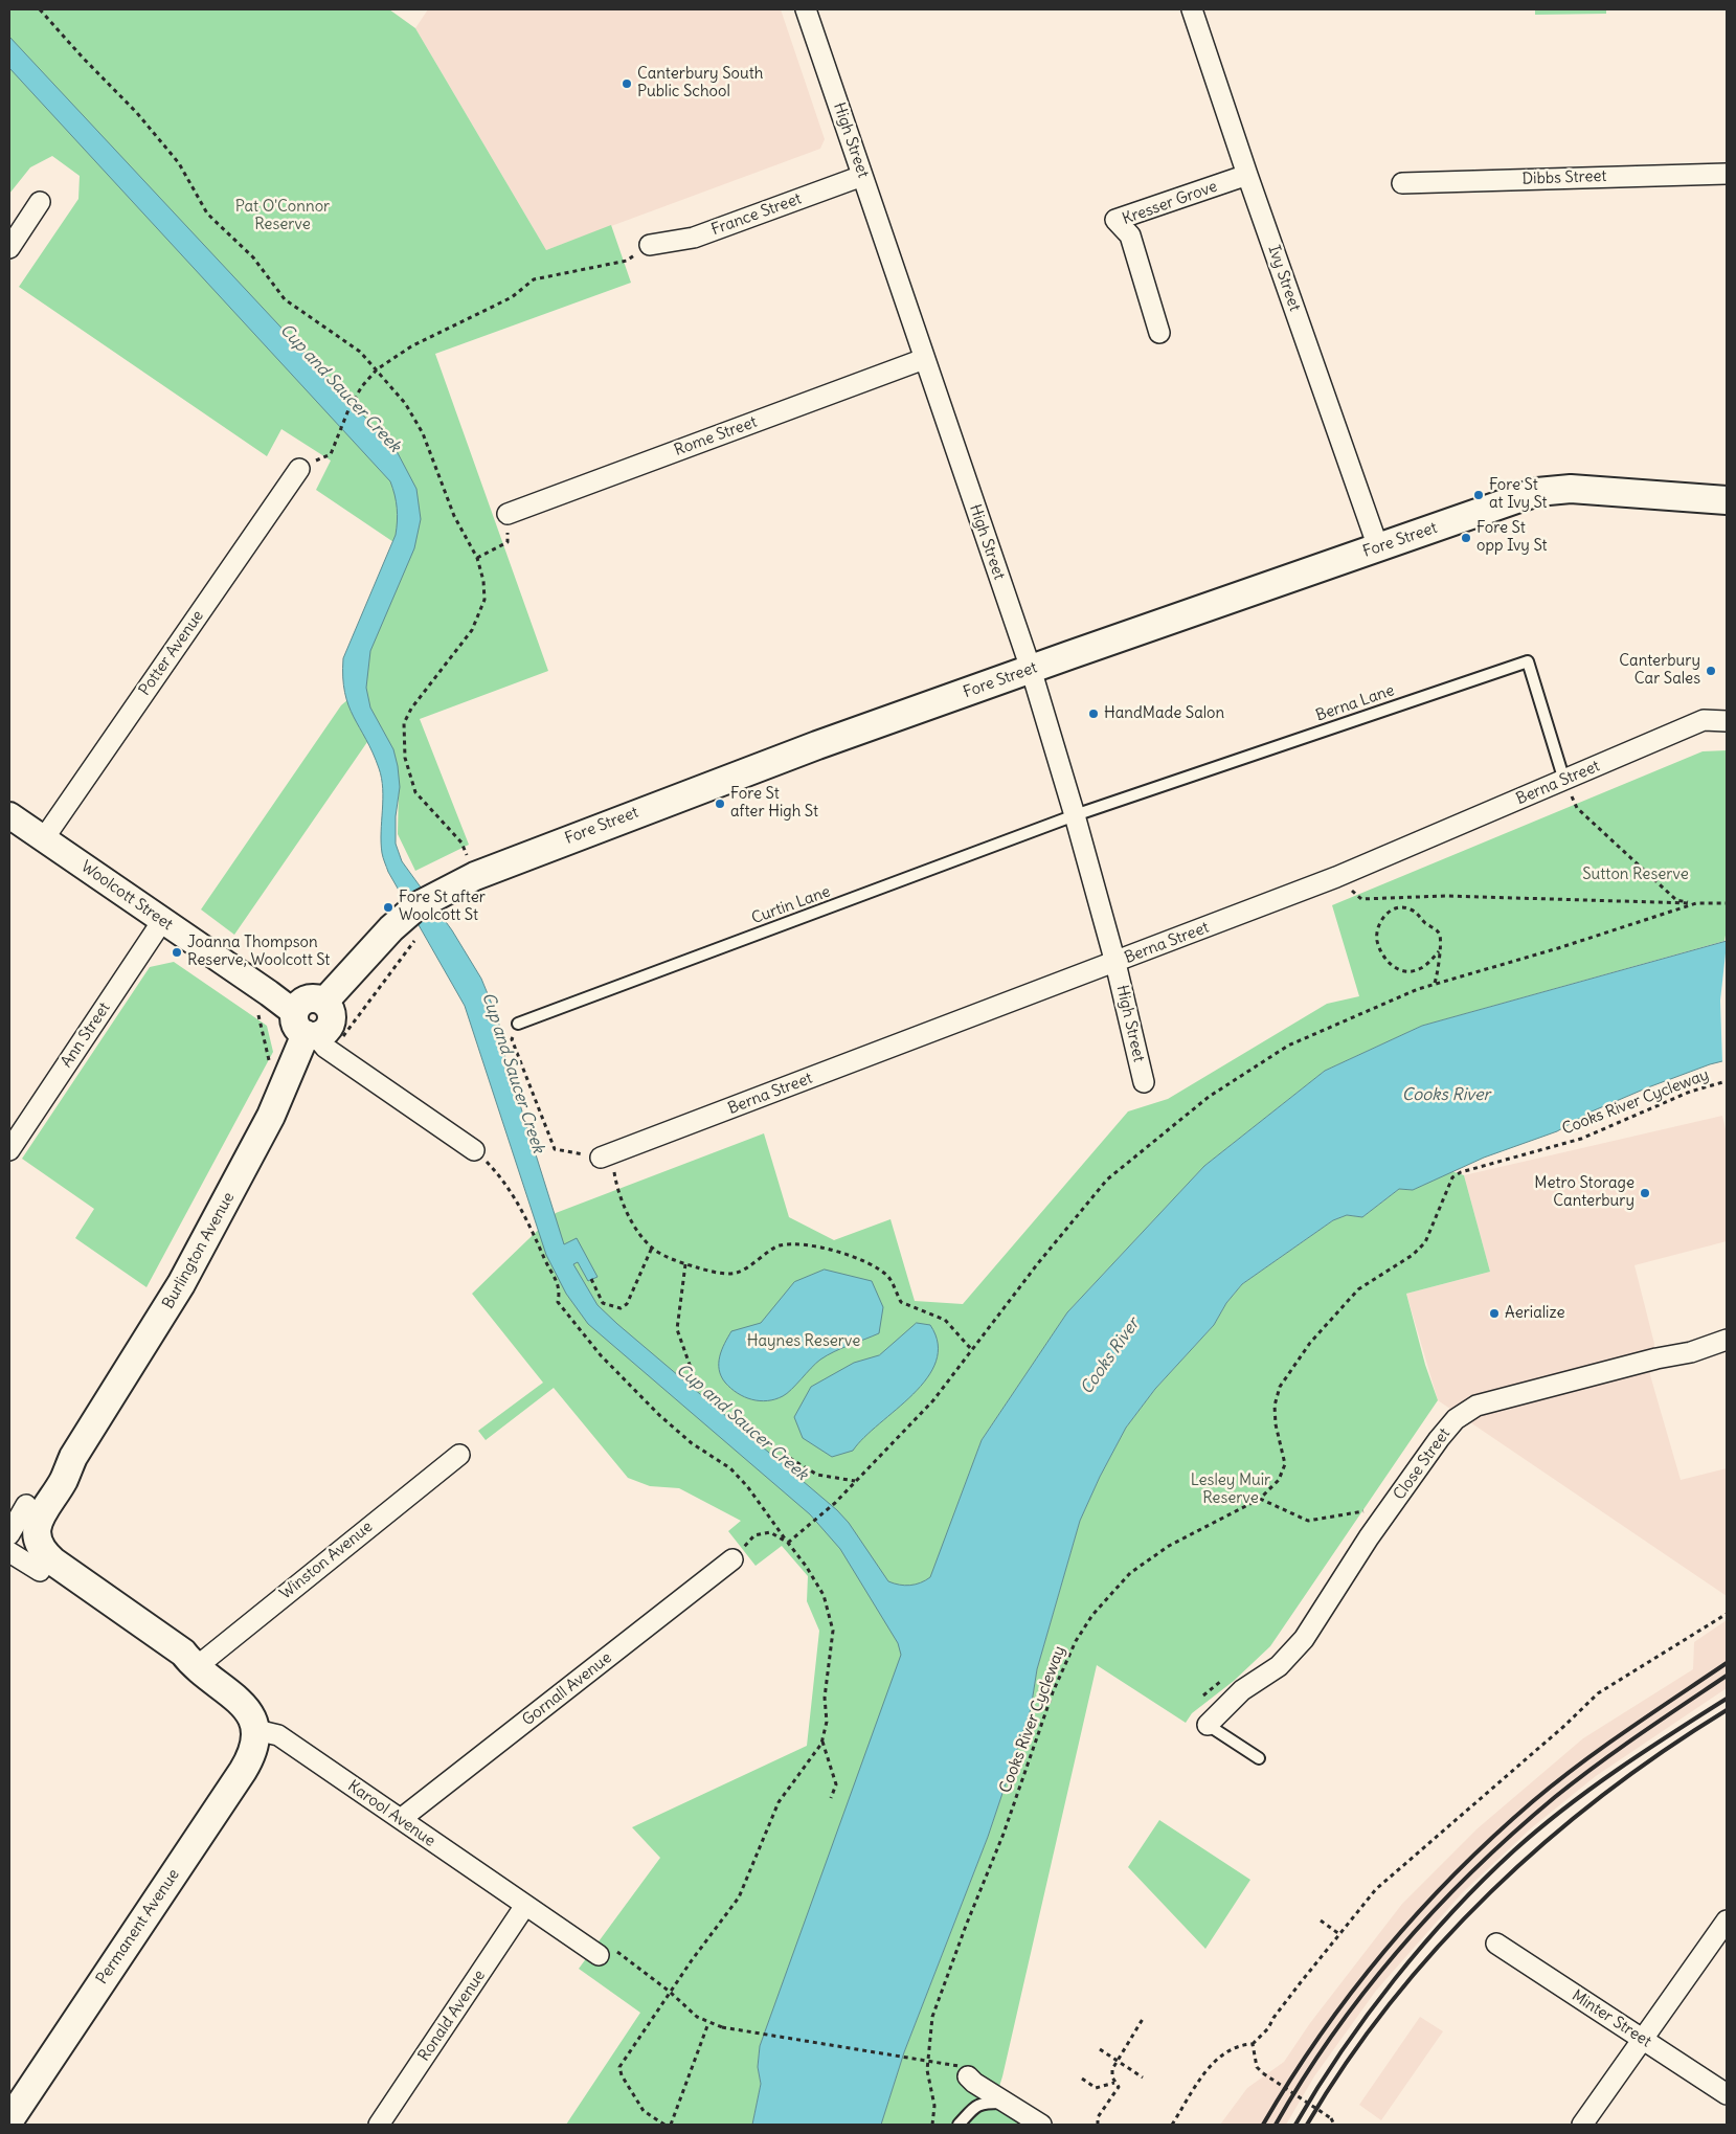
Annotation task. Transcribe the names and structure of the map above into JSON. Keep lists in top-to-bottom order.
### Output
{
  "streets": {
    "main road": ["Fore Street", "Burlington Avenue", "Permanent Avenue"],
    "street": [
      "High Street",
      "Dibbs Street",
      "Kresser Grove",
      "France Street",
      "Ivy Street",
      "Rome Street",
      "Potter Avenue",
      "Berna Street",
      "Woolcott Street",
      "Ann Street",
      "Close Street",
      "Winston Avenue",
      "Gornall Avenue",
      "Karool Avenue",
      "Ronald Avenue",
      "Minter Street"
    ],
    "lane": ["Berna Lane", "Curtin Lane"],
    "path": ["Cooks River Cycleway"]
  },
  "crossings": [
    ["High Street", "France Street"],
    ["High Street", "Rome Street"],
    ["High Street", "Fore Street"],
    ["High Street", "Berna Lane"],
    ["High Street", "Berna Street"],
    ["High Street", "Curtin Lane"],
    ["Kresser Grove", "Ivy Street"],
    ["Ivy Street", "Fore Street"],
    ["Fore Street", "Burlington Avenue"],
    ["Potter Avenue", "Woolcott Street"],
    ["Berna Lane", "Berna Street"],
    ["Berna Lane", "Curtin Lane"],
    ["Woolcott Street", "Ann Street"],
    ["Woolcott Street", "Burlington Avenue"],
    ["Gornall Avenue", "Karool Avenue"],
    ["Karool Avenue", "Permanent Avenue"],
    ["Karool Avenue", "Ronald Avenue"]
  ],
  "water": ["Cup and Saucer Creek", "Cooks River"],
  "parks": [
    "Pat O'Connor Reserve",
    "Sutton Reserve",
    "Haynes Reserve",
    "Lesley Muir Reserve"
  ],
  "places": [
    "Canterbury South Public School",
    "Fore St at Ivy St",
    "Fore St opp Ivy St",
    "Canterbury Car Sales",
    "HandMade Salon",
    "Fore St after High St",
    "Fore St after Woolcott St",
    "Joanna Thompson Reserve, Woolcott St",
    "Metro Storage Canterbury",
    "Aerialize"
  ]
}
